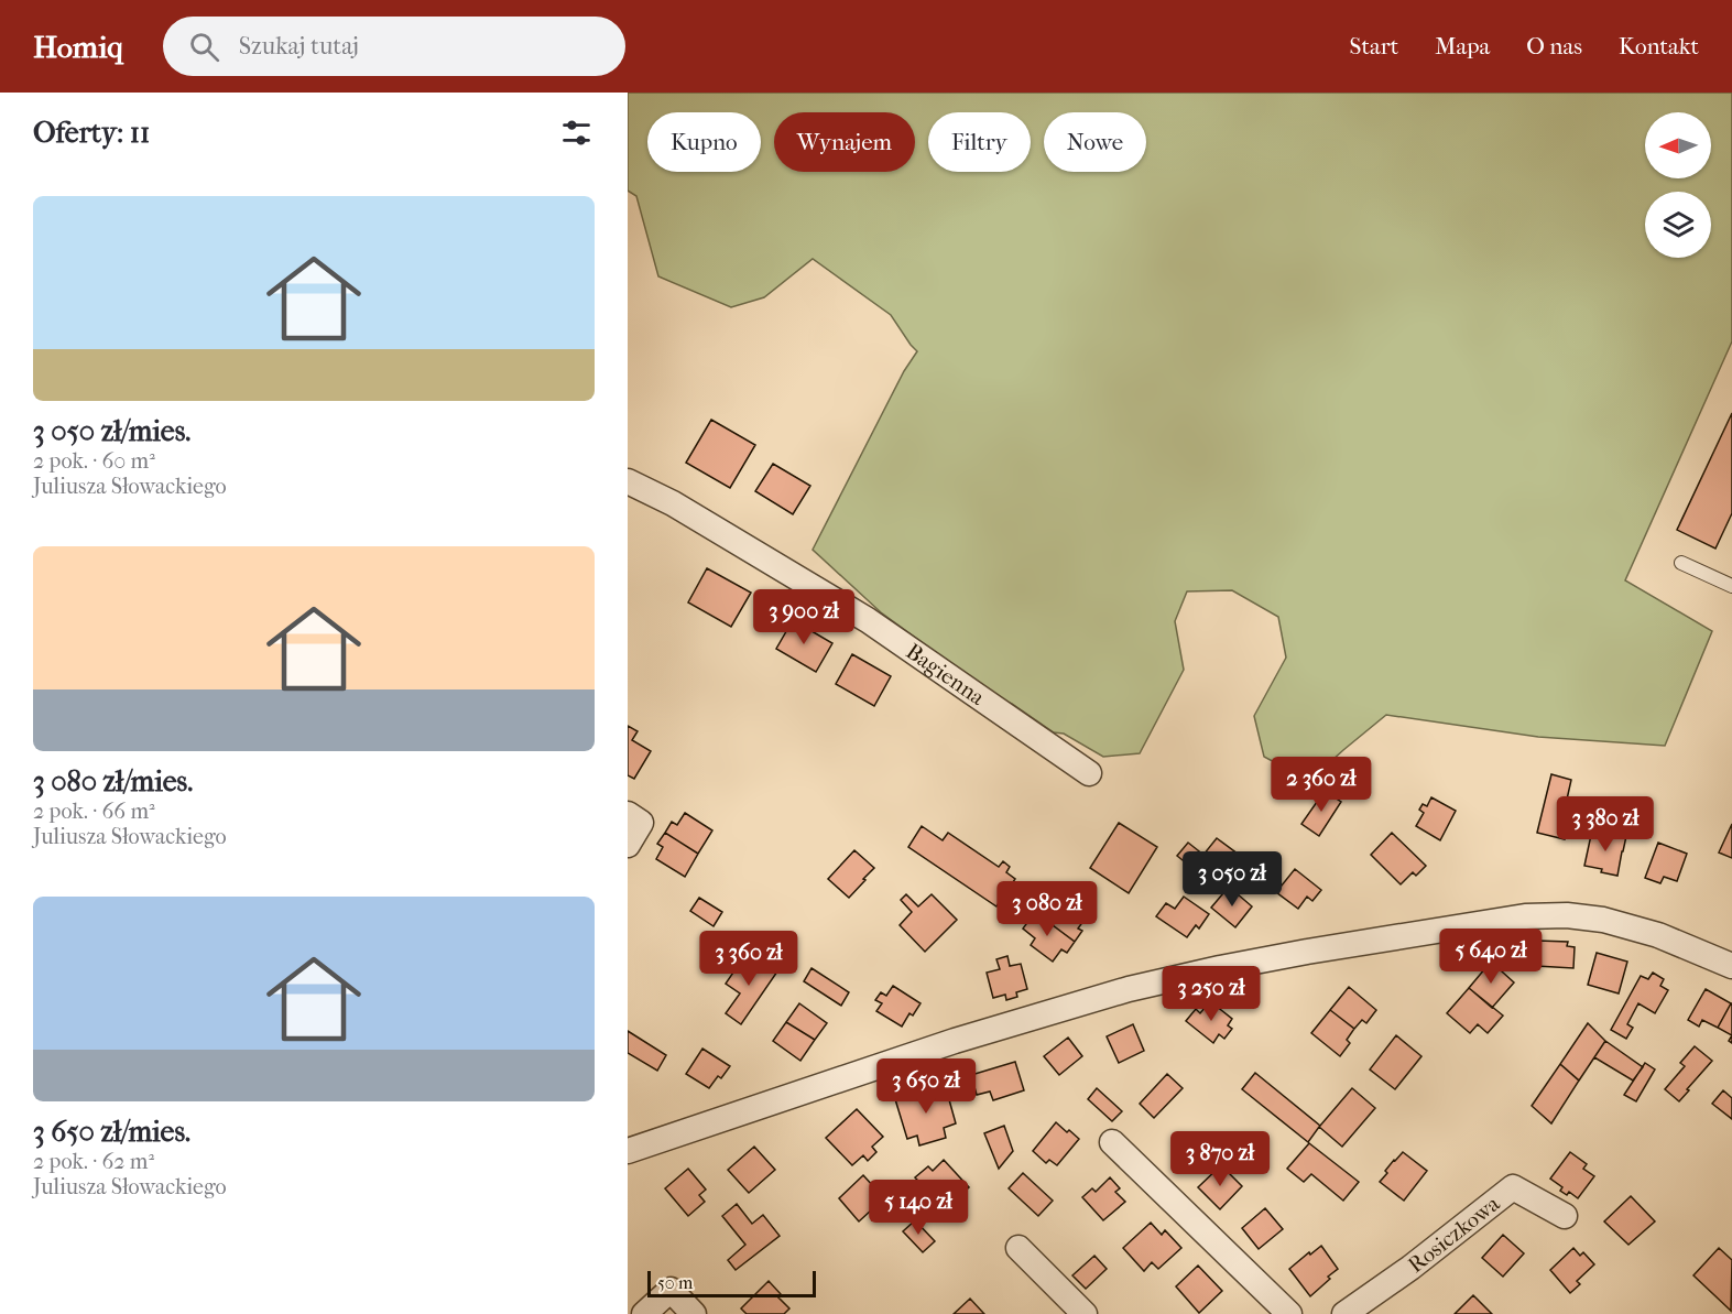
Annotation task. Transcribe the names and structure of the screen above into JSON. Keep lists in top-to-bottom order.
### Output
{
  "streets": {
    "street": ["Bagienna", "Rosiczkowa"]
  },
  "scale_bar": "50 m",
  "north": "left",
  "page": {
    "header": "Homiq",
    "search": "Szukaj tutaj",
    "nav": [
      "Start",
      "Mapa",
      "O nas",
      "Kontakt"
    ],
    "heading": "Oferty: 11",
    "chip": [
      "Kupno",
      "Wynajem",
      "Filtry",
      "Nowe"
    ],
    "list": [
      {
        "name": "3 050 zł/mies.",
        "note": "2 pok. · 60 m² · Juliusza Słowackiego"
      },
      {
        "name": "3 080 zł/mies.",
        "note": "2 pok. · 66 m² · Juliusza Słowackiego"
      },
      {
        "name": "3 650 zł/mies.",
        "note": "2 pok. · 62 m² · Juliusza Słowackiego"
      }
    ],
    "price": [
      "3 900 zł",
      "2 360 zł",
      "3 380 zł",
      "3 050 zł",
      "3 080 zł",
      "5 640 zł",
      "3 360 zł",
      "3 250 zł",
      "3 650 zł",
      "3 870 zł",
      "5 140 zł"
    ],
    "scale": "50 m"
  }
}
